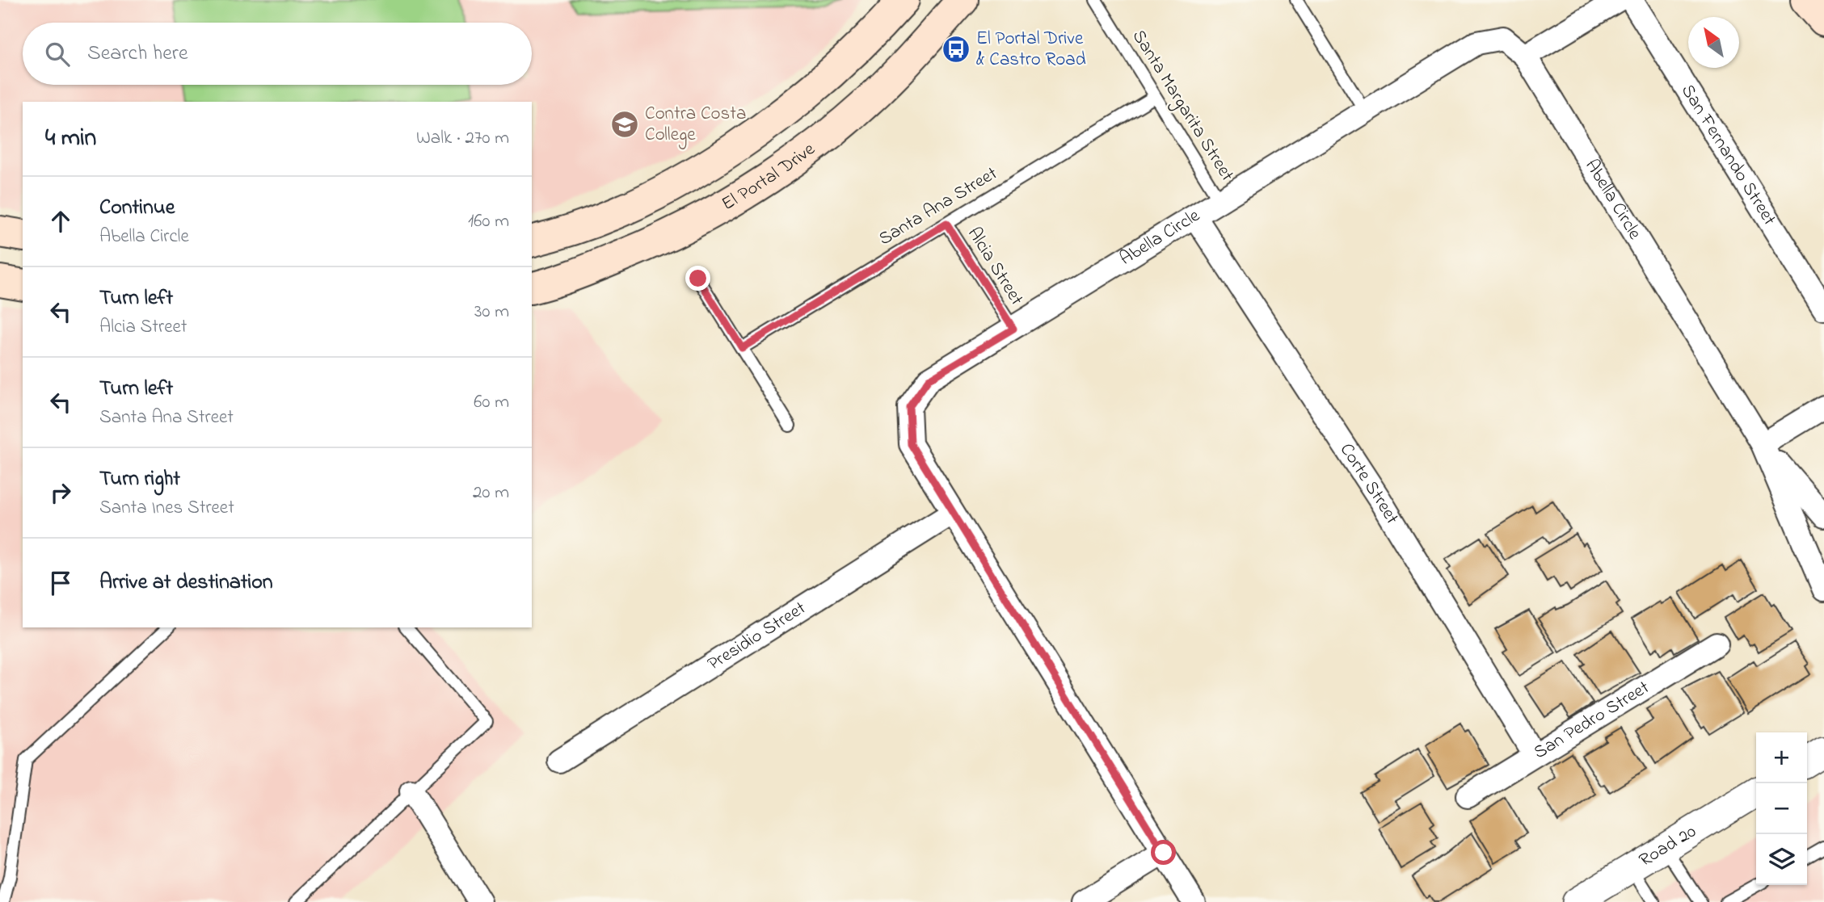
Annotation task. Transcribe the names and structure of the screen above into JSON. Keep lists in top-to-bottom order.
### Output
{
  "streets": {
    "main road": ["El Portal Drive"],
    "street": [
      "San Fernando Street",
      "Abella Circle",
      "Corte Street",
      "Presidio Street",
      "San Pedro Street",
      "Road 20"
    ],
    "lane": ["Santa Margarita Street", "Santa Ana Street", "Alcia Street"]
  },
  "crossings": [
    ["Santa Margarita Street", "Abella Circle"],
    ["Santa Margarita Street", "Santa Ana Street"],
    ["Abella Circle", "Alcia Street"],
    ["Abella Circle", "Corte Street"],
    ["Abella Circle", "Presidio Street"],
    ["Santa Ana Street", "Alcia Street"],
    ["Corte Street", "San Pedro Street"]
  ],
  "places": {
    "bus stop": ["El Portal Drive & Castro Road"],
    "school or university": ["Contra Costa College"]
  },
  "north": "top left",
  "page": {
    "search": "Search here",
    "heading": ["4 min", "Walk · 270 m"],
    "list": [
      ["Continue", "Abella Circle", "160 m"],
      ["Turn left", "Alcia Street", "30 m"],
      ["Turn left", "Santa Ana Street", "60 m"],
      ["Turn right", "Santa Ines Street", "20 m"],
      "Arrive at destination"
    ],
    "map_buttons": ["+", "−"]
  }
}
